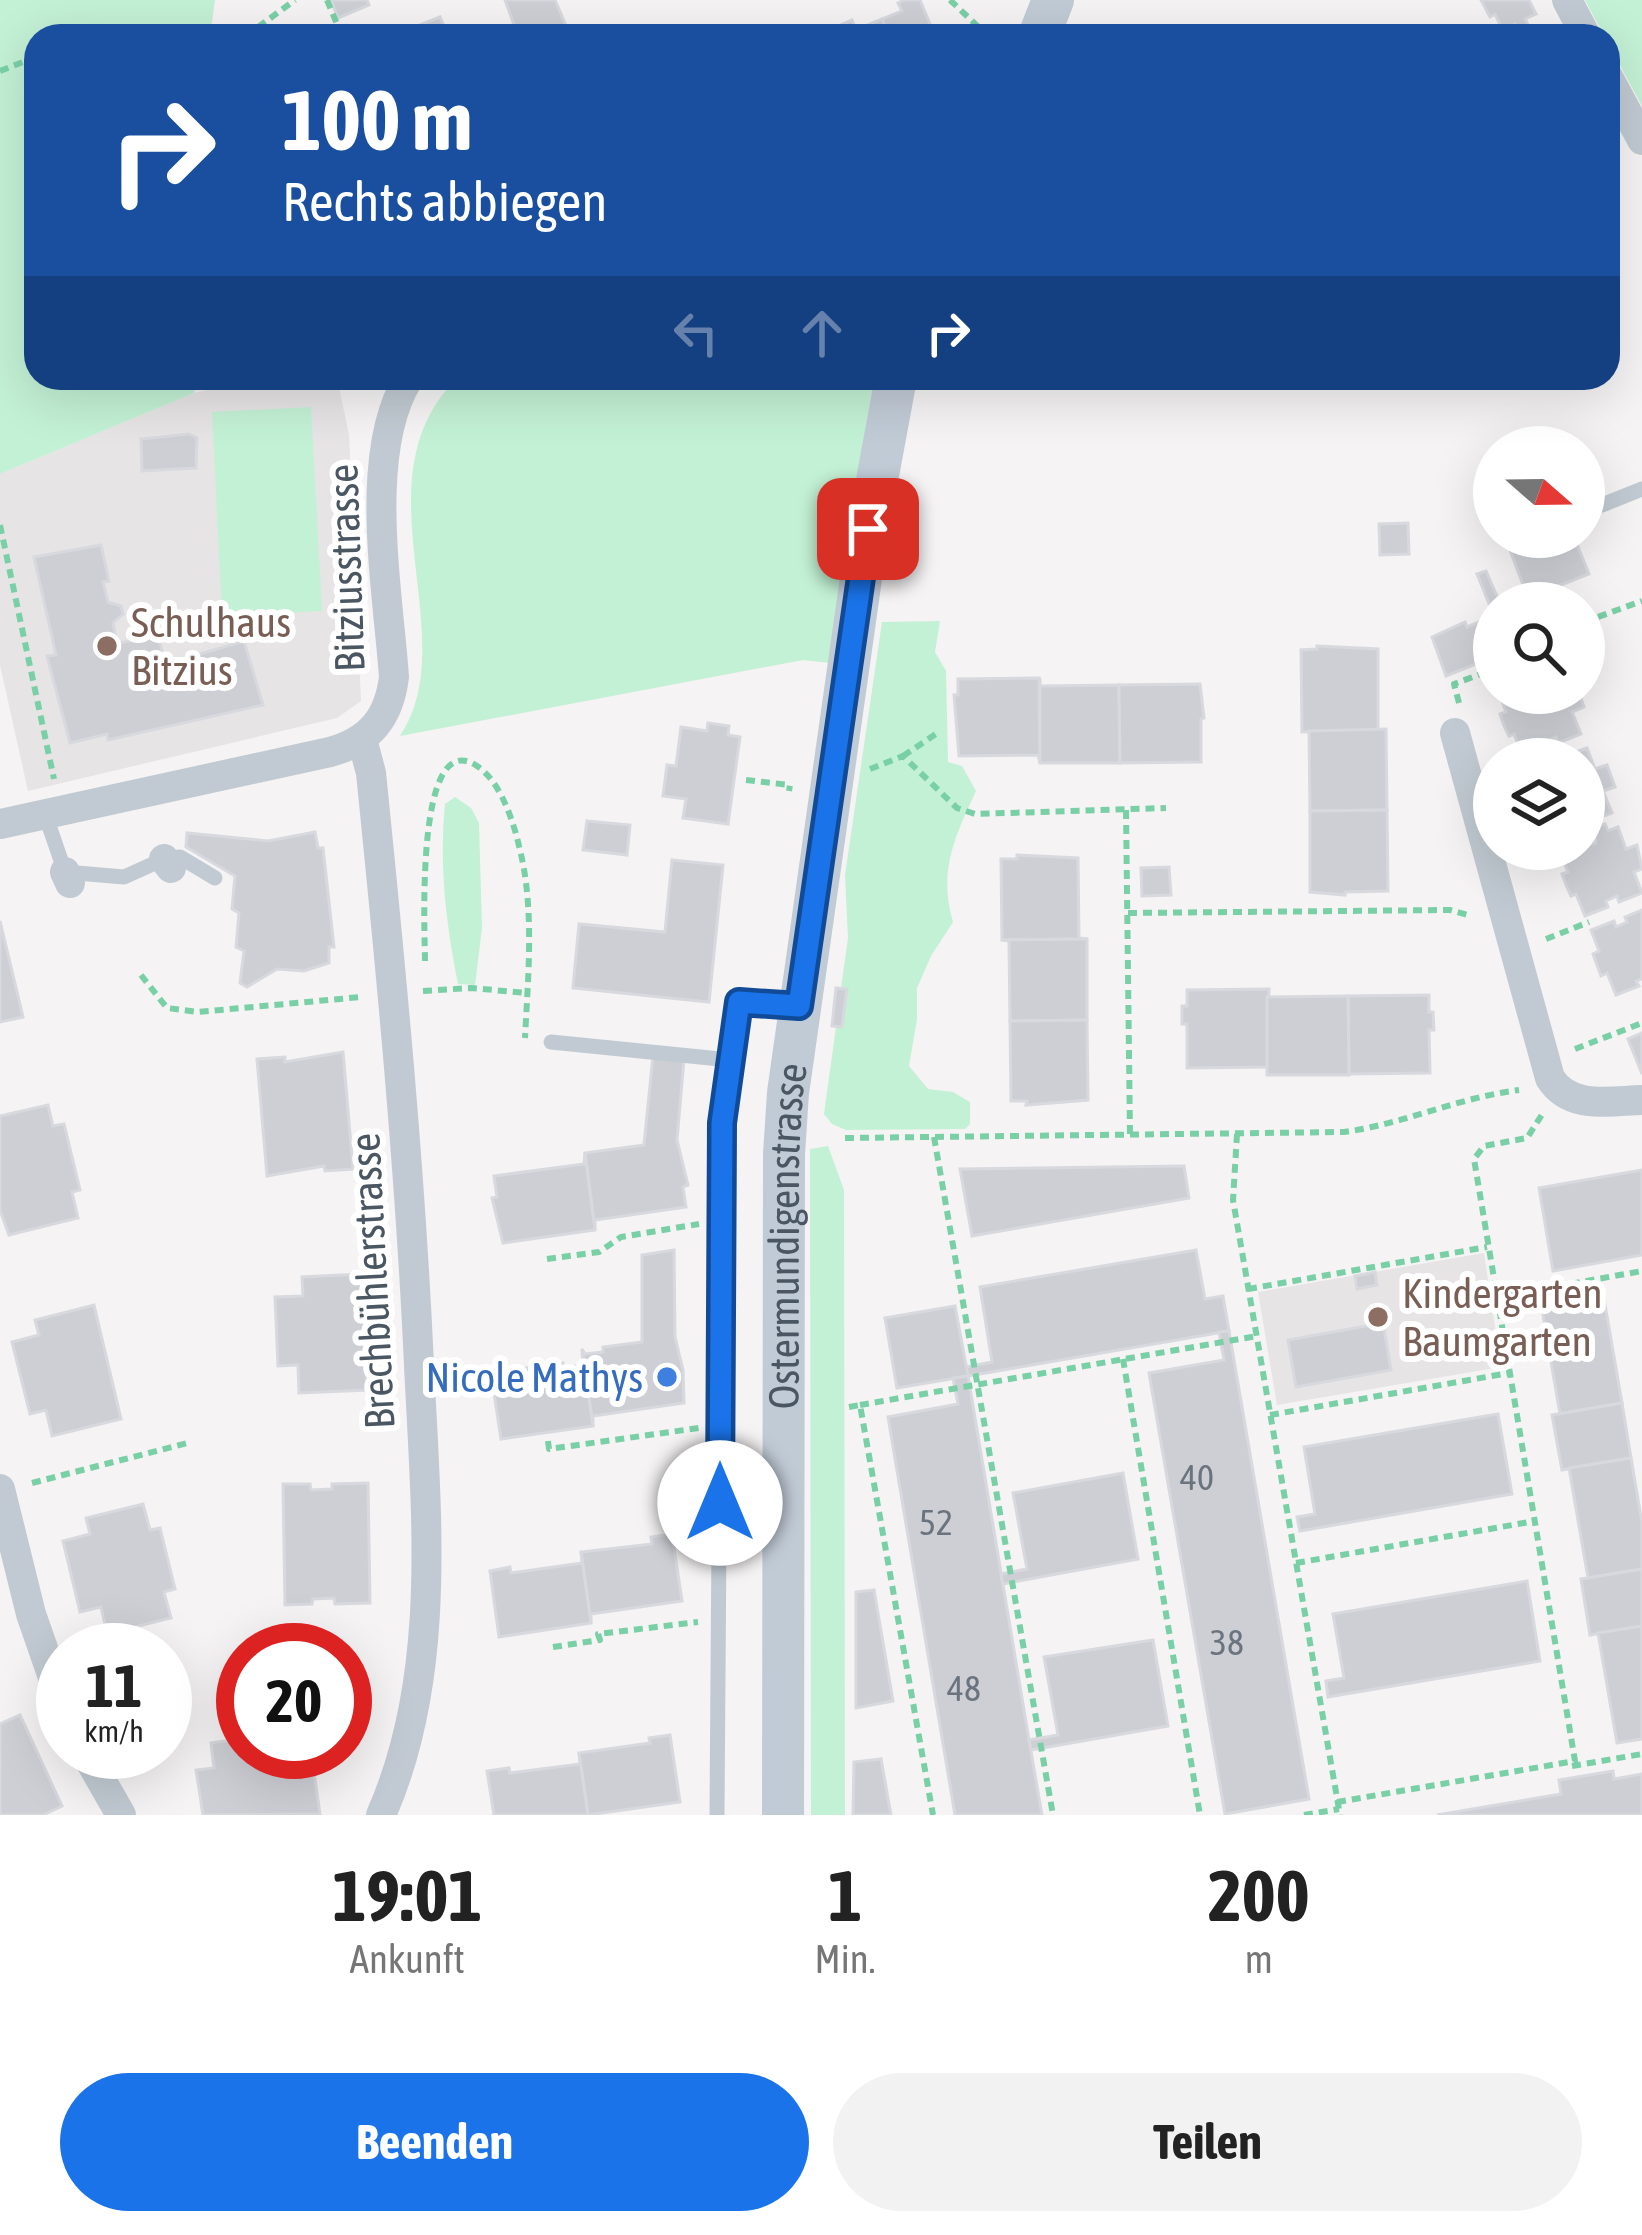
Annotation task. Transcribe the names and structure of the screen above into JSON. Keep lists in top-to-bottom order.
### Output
{
  "streets": {
    "main road": ["Ostermundigenstrasse"],
    "street": ["Bitziusstrasse", "Brechbühlerstrasse"]
  },
  "crossings": [
    ["Bitziusstrasse", "Brechbühlerstrasse"]
  ],
  "places": ["Schulhaus Bitzius", "Kindergarten Baumgarten", "Nicole Mathys"],
  "house_numbers": [
    "40",
    "52",
    "38",
    "48"
  ],
  "north": "right",
  "page": {
    "turn": ["100 m", "Rechts abbiegen"],
    "speed": "11 km/h",
    "limit": "20",
    "eta": [
      "19:01",
      "Ankunft",
      "1",
      "Min.",
      "200",
      "m"
    ],
    "buttons": ["Beenden", "Teilen"]
  }
}
